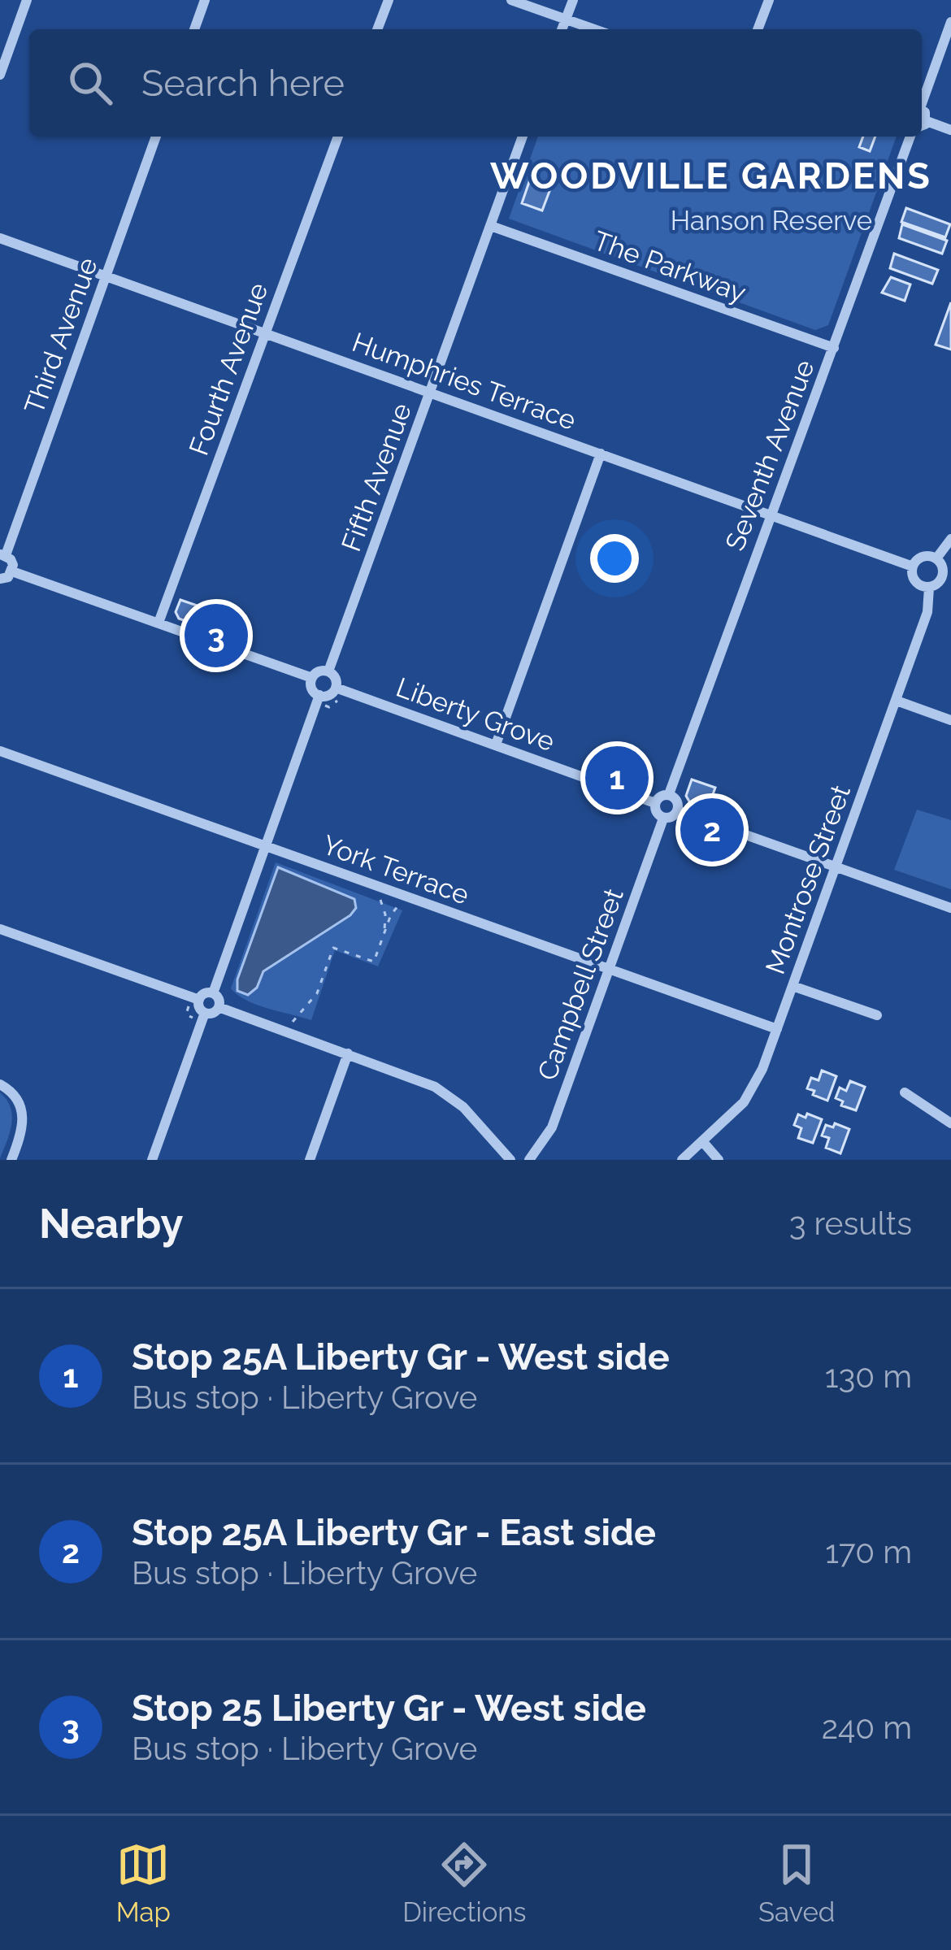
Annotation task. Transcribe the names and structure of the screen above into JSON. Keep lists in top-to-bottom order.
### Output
{
  "streets": {
    "street": [
      "The Parkway",
      "Third Avenue",
      "Fourth Avenue",
      "Humphries Terrace",
      "Seventh Avenue",
      "Fifth Avenue",
      "Liberty Grove",
      "York Terrace",
      "Montrose Street",
      "Campbell Street"
    ]
  },
  "crossings": [
    ["The Parkway", "Seventh Avenue"],
    ["The Parkway", "Fifth Avenue"],
    ["Third Avenue", "Humphries Terrace"],
    ["Fourth Avenue", "Humphries Terrace"],
    ["Humphries Terrace", "Seventh Avenue"],
    ["Humphries Terrace", "Fifth Avenue"],
    ["Humphries Terrace", "Montrose Street"],
    ["Seventh Avenue", "Liberty Grove"],
    ["Seventh Avenue", "Campbell Street"],
    ["Fifth Avenue", "Liberty Grove"],
    ["Liberty Grove", "Campbell Street"],
    ["York Terrace", "Montrose Street"],
    ["York Terrace", "Campbell Street"]
  ],
  "districts": ["WOODVILLE GARDENS"],
  "parks": ["Hanson Reserve"],
  "page": {
    "search": "Search here",
    "pins": ["3", "1", "2"],
    "heading": ["Nearby", "3 results"],
    "list": [
      {
        "mark": "1",
        "name": "Stop 25A Liberty Gr - West side",
        "note": "Bus stop · Liberty Grove",
        "value": "130 m"
      },
      {
        "mark": "2",
        "name": "Stop 25A Liberty Gr - East side",
        "note": "Bus stop · Liberty Grove",
        "value": "170 m"
      },
      {
        "mark": "3",
        "name": "Stop 25 Liberty Gr - West side",
        "note": "Bus stop · Liberty Grove",
        "value": "240 m"
      }
    ],
    "nav": ["Map", "Directions", "Saved"]
  }
}
